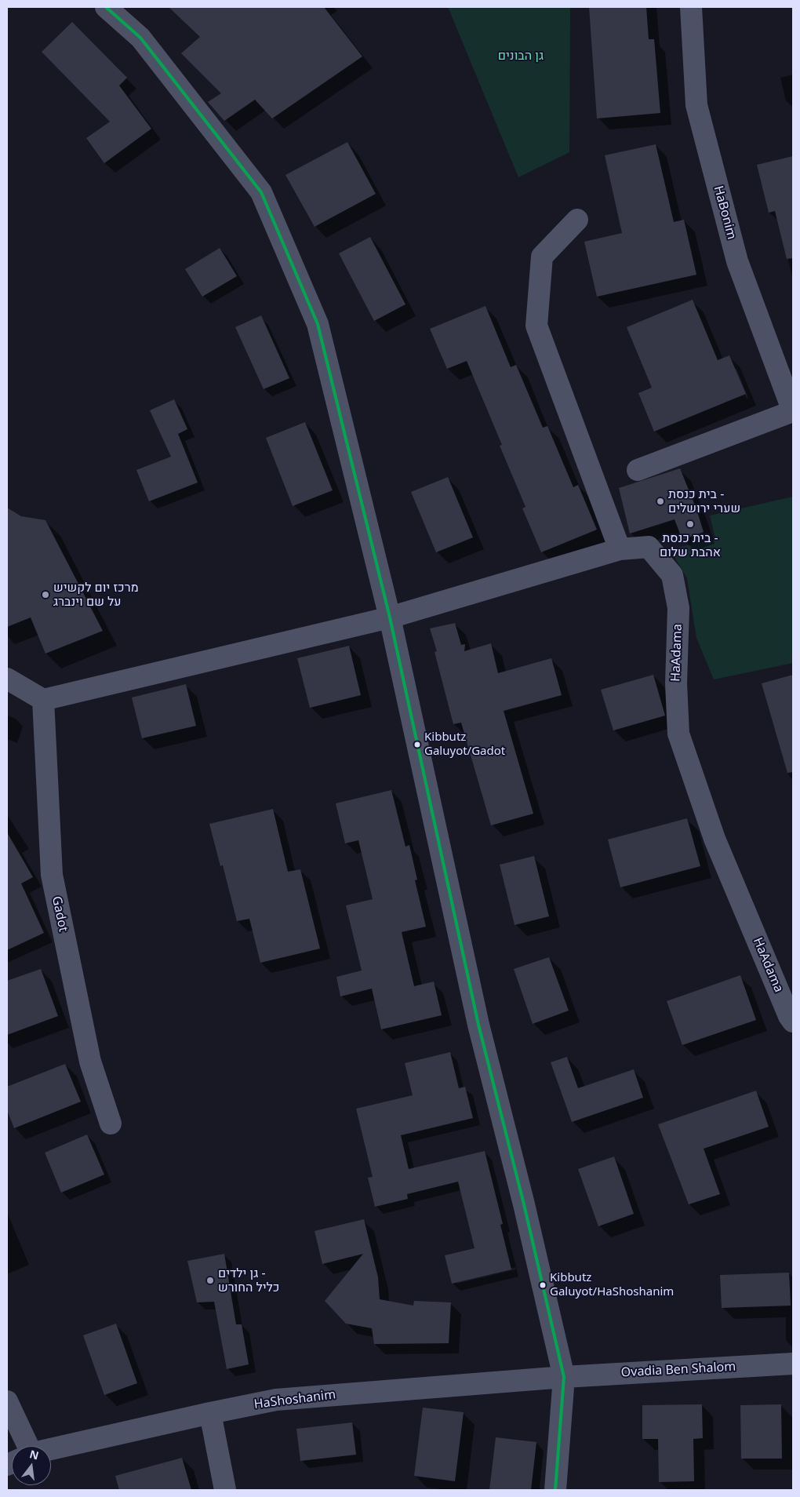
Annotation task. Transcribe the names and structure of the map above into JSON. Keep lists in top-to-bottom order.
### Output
{
  "streets": {
    "street": [
      "HaBonim",
      "HaAdama",
      "Gadot",
      "Ovadia Ben Shalom",
      "HaShoshanim"
    ]
  },
  "crossings": [
    ["HaAdama", "Gadot"],
    ["Ovadia Ben Shalom", "HaShoshanim"]
  ],
  "parks": ["גן הבונים"],
  "places": [
    "בית כנסת - שערי ירושלים",
    "בית כנסת - אהבת שלום",
    "מרכז יום לקשיש על שם וינברג",
    "Kibbutz Galuyot/Gadot",
    "גן ילדים - כליל החורש",
    "Kibbutz Galuyot/HaShoshanim"
  ],
  "north": "top"
}
